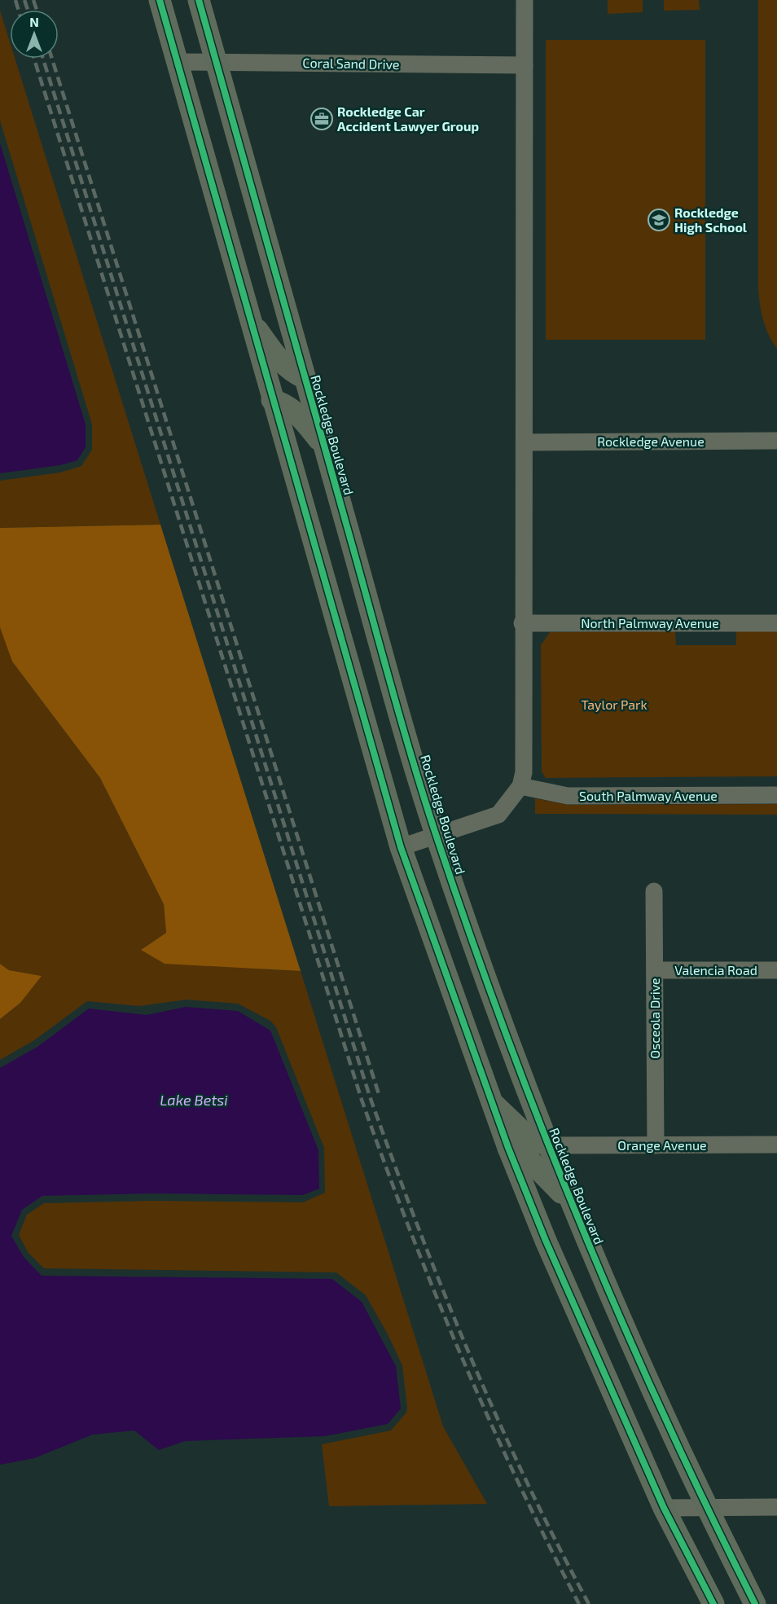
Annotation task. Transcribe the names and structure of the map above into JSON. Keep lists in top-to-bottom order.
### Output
{
  "streets": {
    "main road": ["Rockledge Boulevard"],
    "street": [
      "Coral Sand Drive",
      "Rockledge Avenue",
      "North Palmway Avenue",
      "South Palmway Avenue",
      "Valencia Road",
      "Osceola Drive",
      "Orange Avenue"
    ]
  },
  "crossings": [
    ["Coral Sand Drive", "Rockledge Boulevard"],
    ["Rockledge Boulevard", "Orange Avenue"],
    ["Valencia Road", "Osceola Drive"],
    ["Osceola Drive", "Orange Avenue"]
  ],
  "water": ["Lake Betsi"],
  "parks": ["Taylor Park"],
  "places": {
    "office": ["Rockledge Car Accident Lawyer Group"],
    "school or university": ["Rockledge High School"]
  },
  "north": "top"
}
